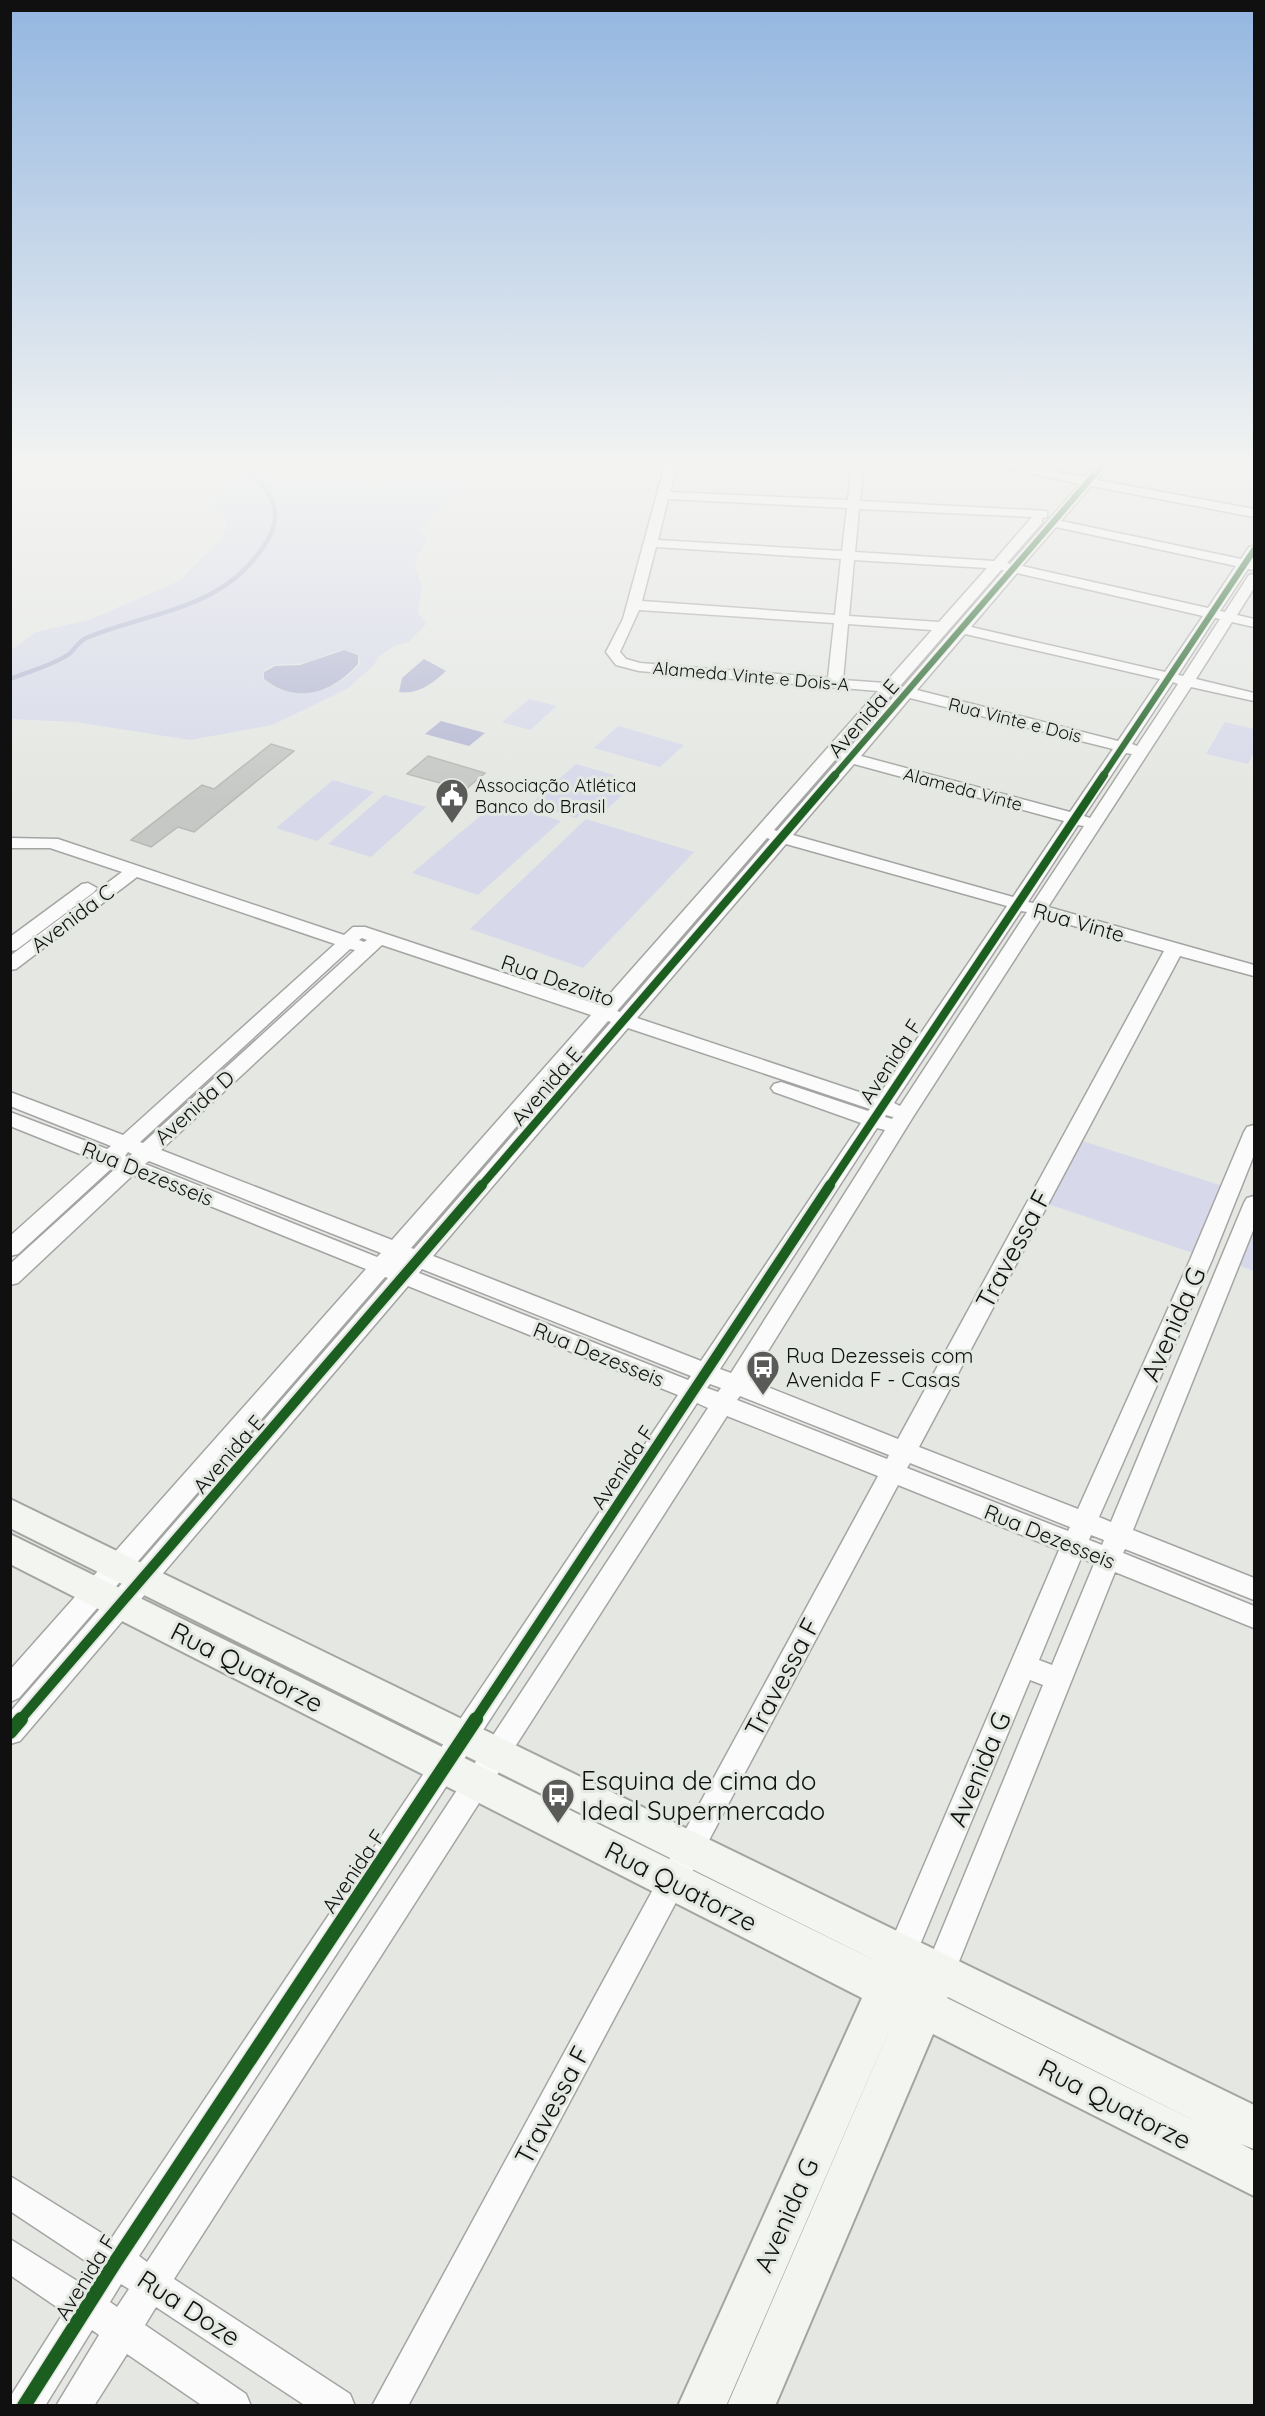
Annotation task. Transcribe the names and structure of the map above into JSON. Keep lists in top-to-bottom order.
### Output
{
  "streets": {
    "street": [
      "Alameda Vinte e Dois-A",
      "Avenida E",
      "Rua Vinte e Dois",
      "Alameda Vinte",
      "Avenida C",
      "Rua Vinte",
      "Rua Dezoito",
      "Avenida F",
      "Avenida D",
      "Rua Dezesseis",
      "Travessa F",
      "Avenida G",
      "Rua Quatorze",
      "Rua Doze"
    ]
  },
  "crossings": [
    ["Alameda Vinte e Dois-A", "Avenida E"],
    ["Alameda Vinte e Dois-A", "Rua Vinte e Dois"],
    ["Avenida E", "Rua Vinte e Dois"],
    ["Avenida E", "Alameda Vinte"],
    ["Avenida E", "Rua Vinte"],
    ["Avenida E", "Rua Dezoito"],
    ["Avenida E", "Rua Dezesseis"],
    ["Avenida E", "Rua Quatorze"],
    ["Rua Vinte e Dois", "Avenida F"],
    ["Alameda Vinte", "Avenida F"],
    ["Avenida C", "Rua Dezoito"],
    ["Rua Vinte", "Avenida F"],
    ["Rua Vinte", "Travessa F"],
    ["Rua Dezoito", "Avenida F"],
    ["Rua Dezoito", "Avenida D"],
    ["Avenida F", "Rua Dezesseis"],
    ["Avenida F", "Rua Quatorze"],
    ["Avenida F", "Rua Doze"],
    ["Avenida D", "Rua Dezesseis"],
    ["Rua Dezesseis", "Travessa F"],
    ["Rua Dezesseis", "Avenida G"],
    ["Travessa F", "Rua Quatorze"],
    ["Avenida G", "Rua Quatorze"]
  ],
  "places": {
    "public building": ["Associação Atlética Banco do Brasil"],
    "bus stop": ["Rua Dezesseis com Avenida F - Casas", "Esquina de cima do Ideal Supermercado"]
  }
}
